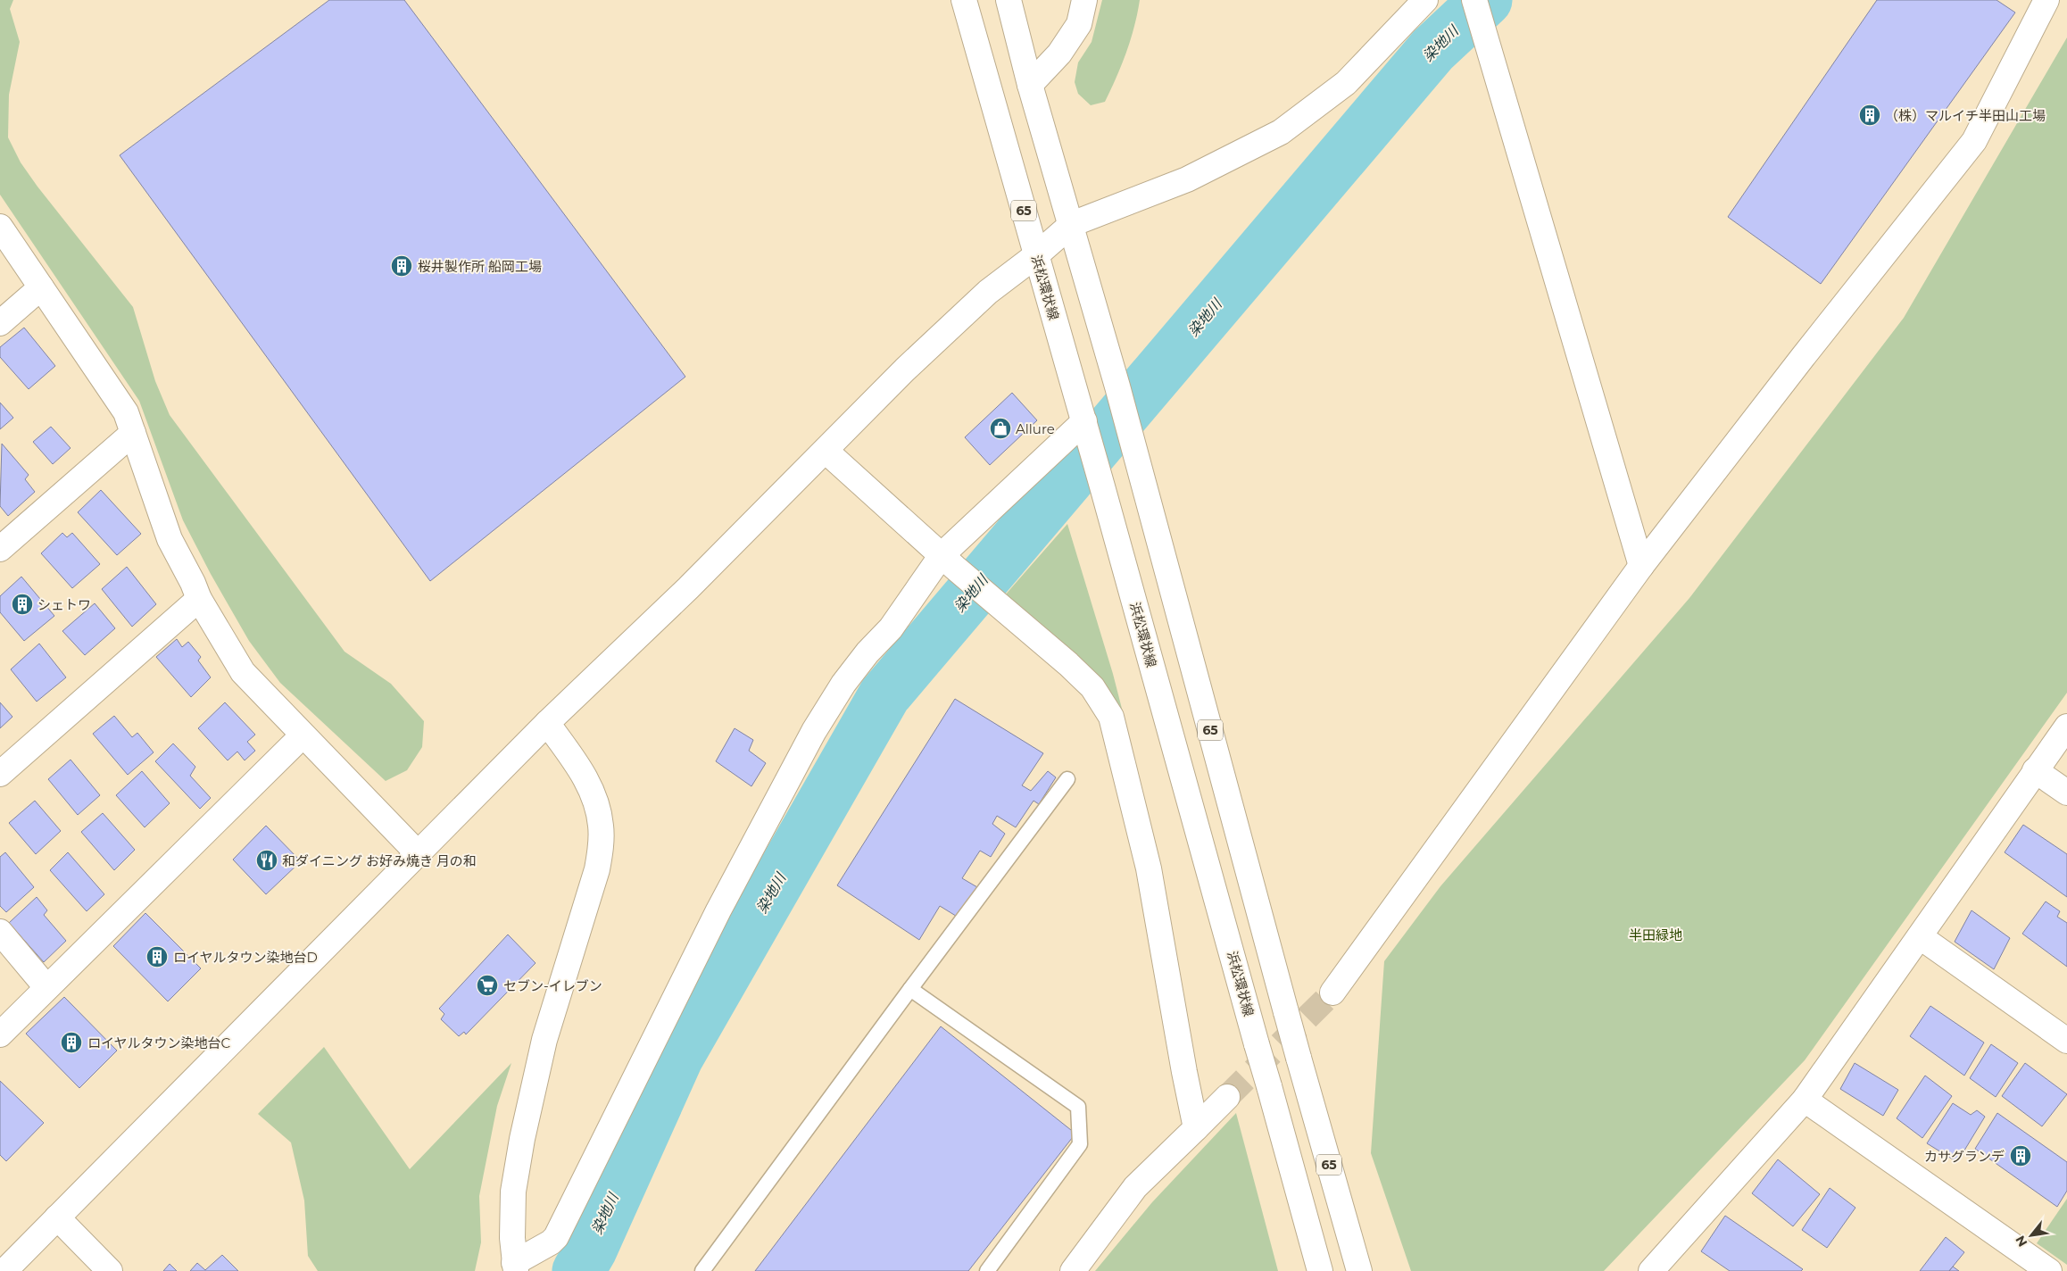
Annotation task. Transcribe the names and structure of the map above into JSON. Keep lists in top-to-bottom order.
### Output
{
  "streets": {
    "street": ["65", "浜松環状線"]
  },
  "water": ["染地川"],
  "parks": ["半田緑地"],
  "places": {
    "building": [
      "（株）マルイチ半田山工場",
      "桜井製作所 船岡工場",
      "シェトワ",
      "ロイヤルタウン染地台D",
      "ロイヤルタウン染地台C",
      "カサグランデ"
    ],
    "shop": ["Allure"],
    "restaurant": ["和ダイニング お好み焼き 月の和"],
    "supermarket": ["セブン-イレブン"]
  },
  "north": "bottom left"
}
